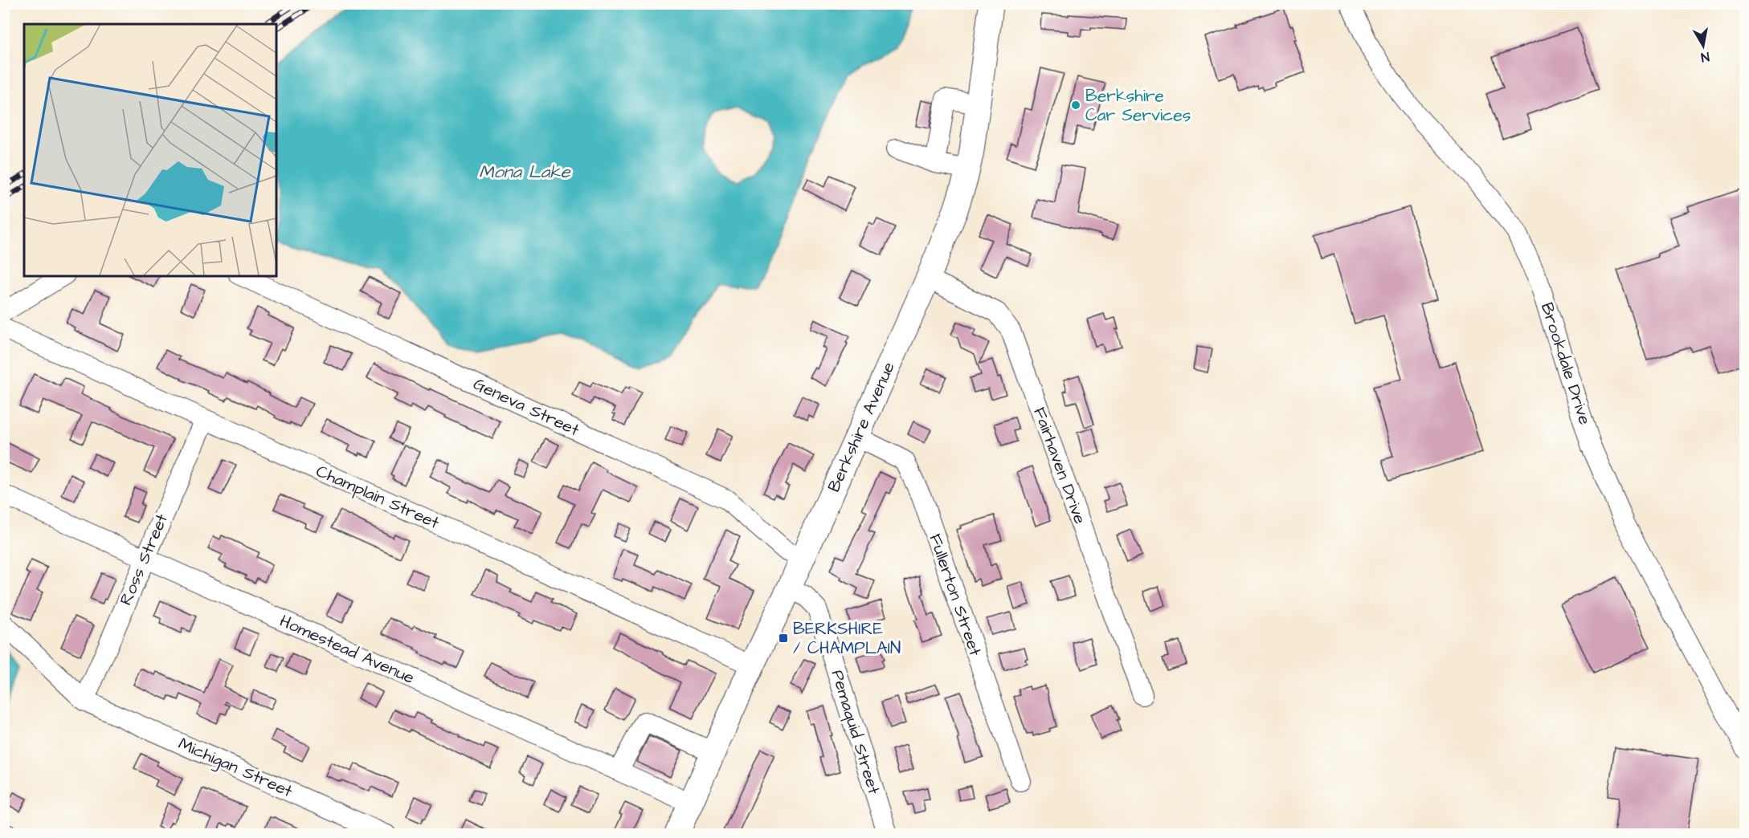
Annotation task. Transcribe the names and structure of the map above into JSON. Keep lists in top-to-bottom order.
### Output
{
  "streets": {
    "main road": ["Berkshire Avenue"],
    "street": [
      "Brookdale Drive",
      "Geneva Street",
      "Fairhaven Drive",
      "Champlain Street",
      "Ross Street",
      "Fullerton Street",
      "Homestead Avenue",
      "Pemaquid Street",
      "Michigan Street"
    ]
  },
  "crossings": [
    ["Geneva Street", "Berkshire Avenue"],
    ["Berkshire Avenue", "Fairhaven Drive"],
    ["Berkshire Avenue", "Champlain Street"],
    ["Berkshire Avenue", "Fullerton Street"],
    ["Berkshire Avenue", "Homestead Avenue"],
    ["Berkshire Avenue", "Pemaquid Street"],
    ["Champlain Street", "Ross Street"],
    ["Ross Street", "Homestead Avenue"],
    ["Ross Street", "Michigan Street"]
  ],
  "water": ["Mona Lake"],
  "places": {
    "other": ["Berkshire Car Services"],
    "transit": ["BERKSHIRE / CHAMPLAIN"]
  },
  "north": "bottom"
}
